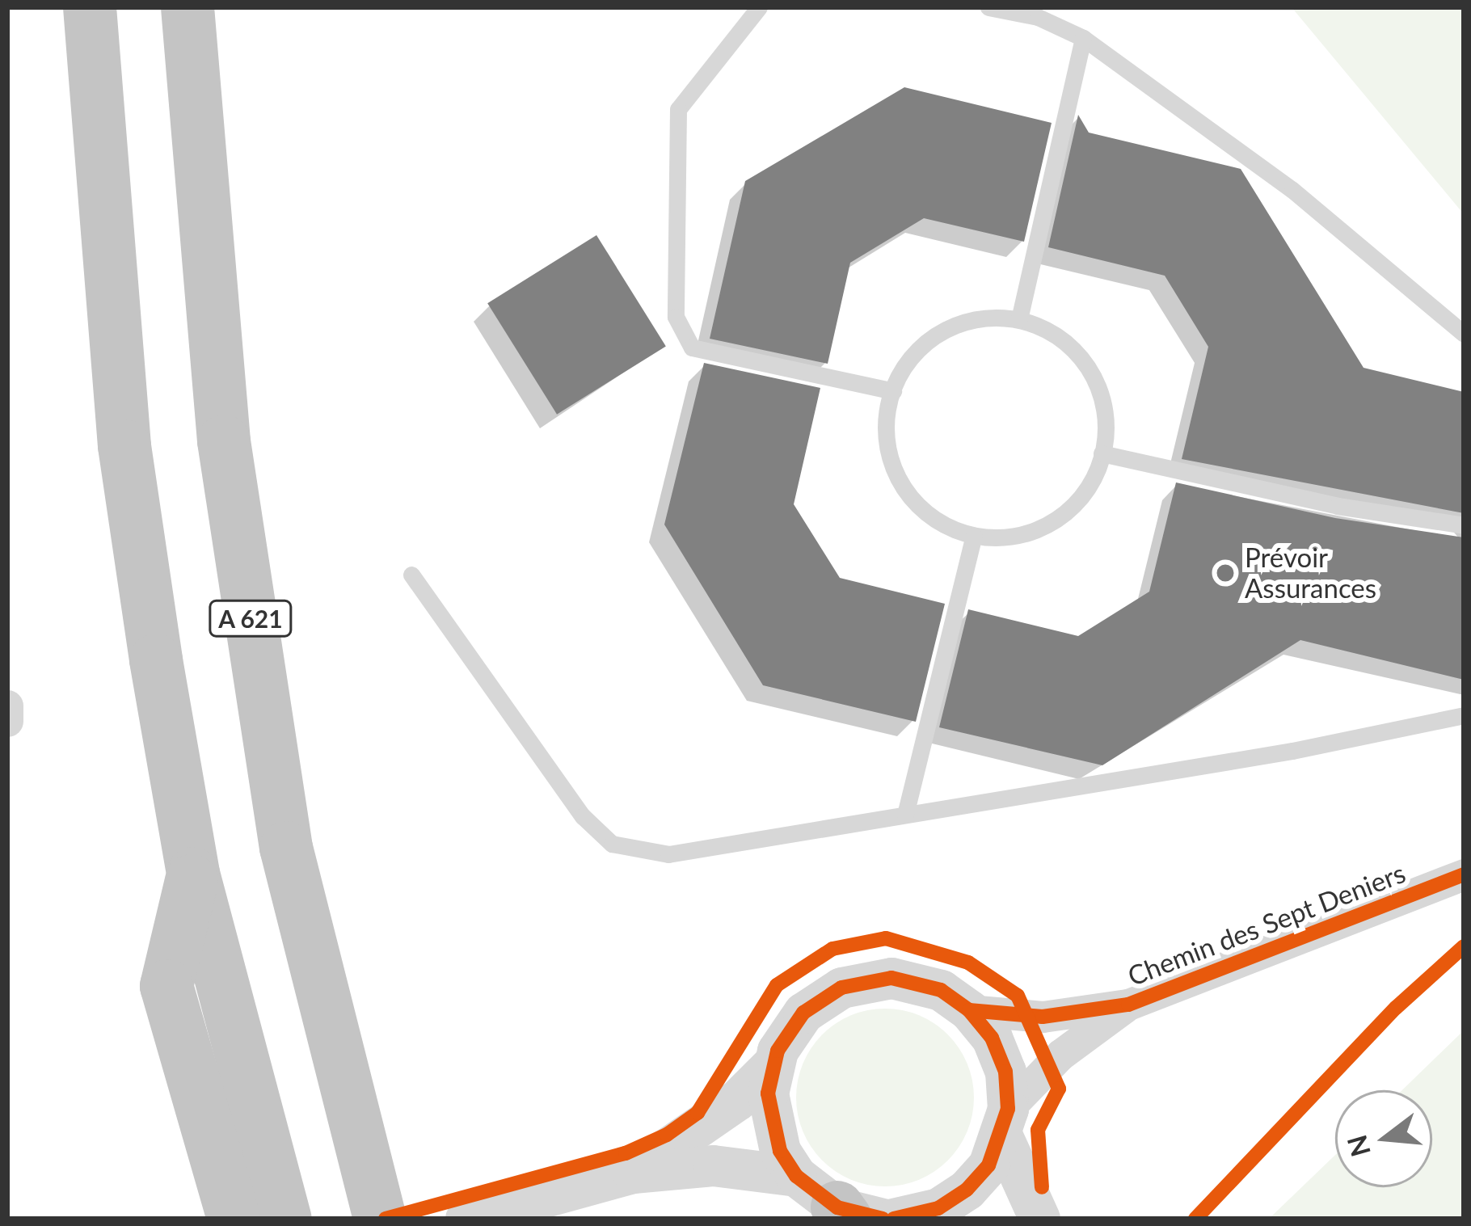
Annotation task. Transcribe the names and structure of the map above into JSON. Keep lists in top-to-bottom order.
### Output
{
  "streets": {
    "highway": ["A 621"],
    "street": ["Chemin des Sept Deniers"]
  },
  "places": ["Prévoir Assurances"],
  "north": "left"
}
